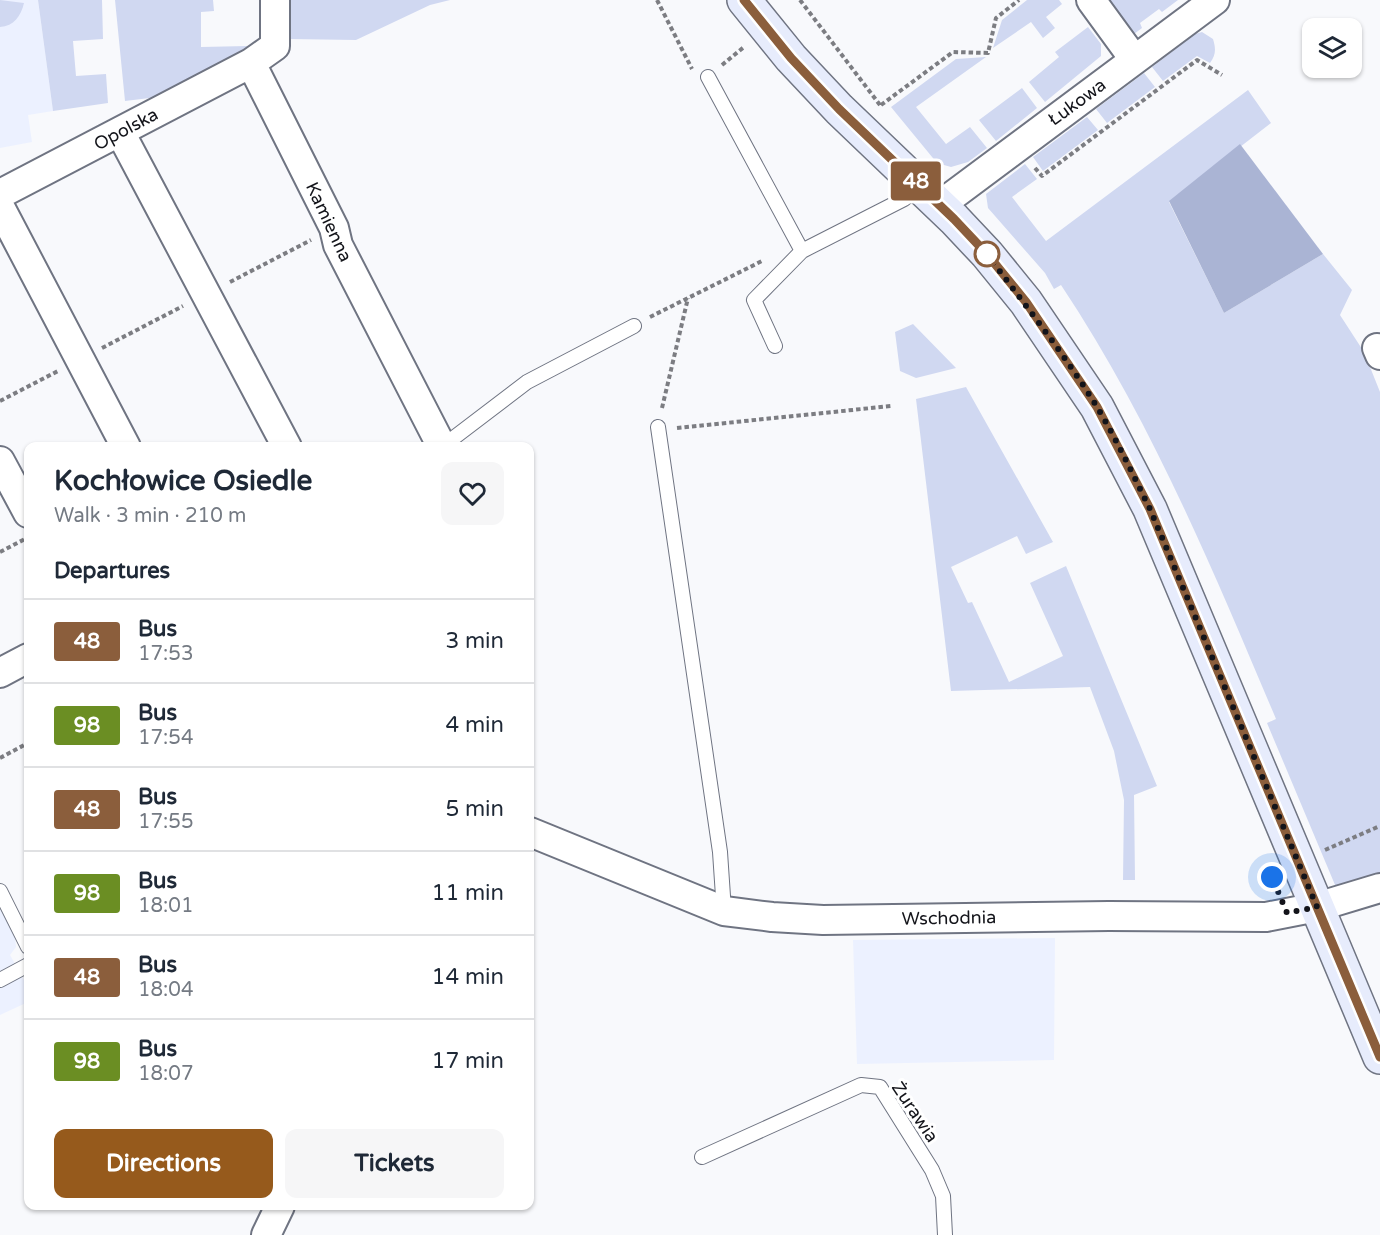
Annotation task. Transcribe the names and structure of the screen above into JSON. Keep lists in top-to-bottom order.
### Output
{
  "streets": {
    "street": [
      "Łukowa",
      "Opolska",
      "Kamienna",
      "Wschodnia"
    ],
    "lane": ["Żurawia"]
  },
  "crossings": [
    ["Opolska", "Kamienna"]
  ],
  "lines": ["bus line 48"],
  "page": {
    "on_map": "48",
    "heading": [
      ["Kochłowice Osiedle", "Walk · 3 min · 210 m"],
      "Departures"
    ],
    "list": [
      {
        "mark": "48",
        "name": "Bus",
        "note": "17:53",
        "value": "3 min"
      },
      {
        "mark": "98",
        "name": "Bus",
        "note": "17:54",
        "value": "4 min"
      },
      {
        "mark": "48",
        "name": "Bus",
        "note": "17:55",
        "value": "5 min"
      },
      {
        "mark": "98",
        "name": "Bus",
        "note": "18:01",
        "value": "11 min"
      },
      {
        "mark": "48",
        "name": "Bus",
        "note": "18:04",
        "value": "14 min"
      },
      {
        "mark": "98",
        "name": "Bus",
        "note": "18:07",
        "value": "17 min"
      }
    ],
    "buttons": ["Directions", "Tickets"]
  }
}
